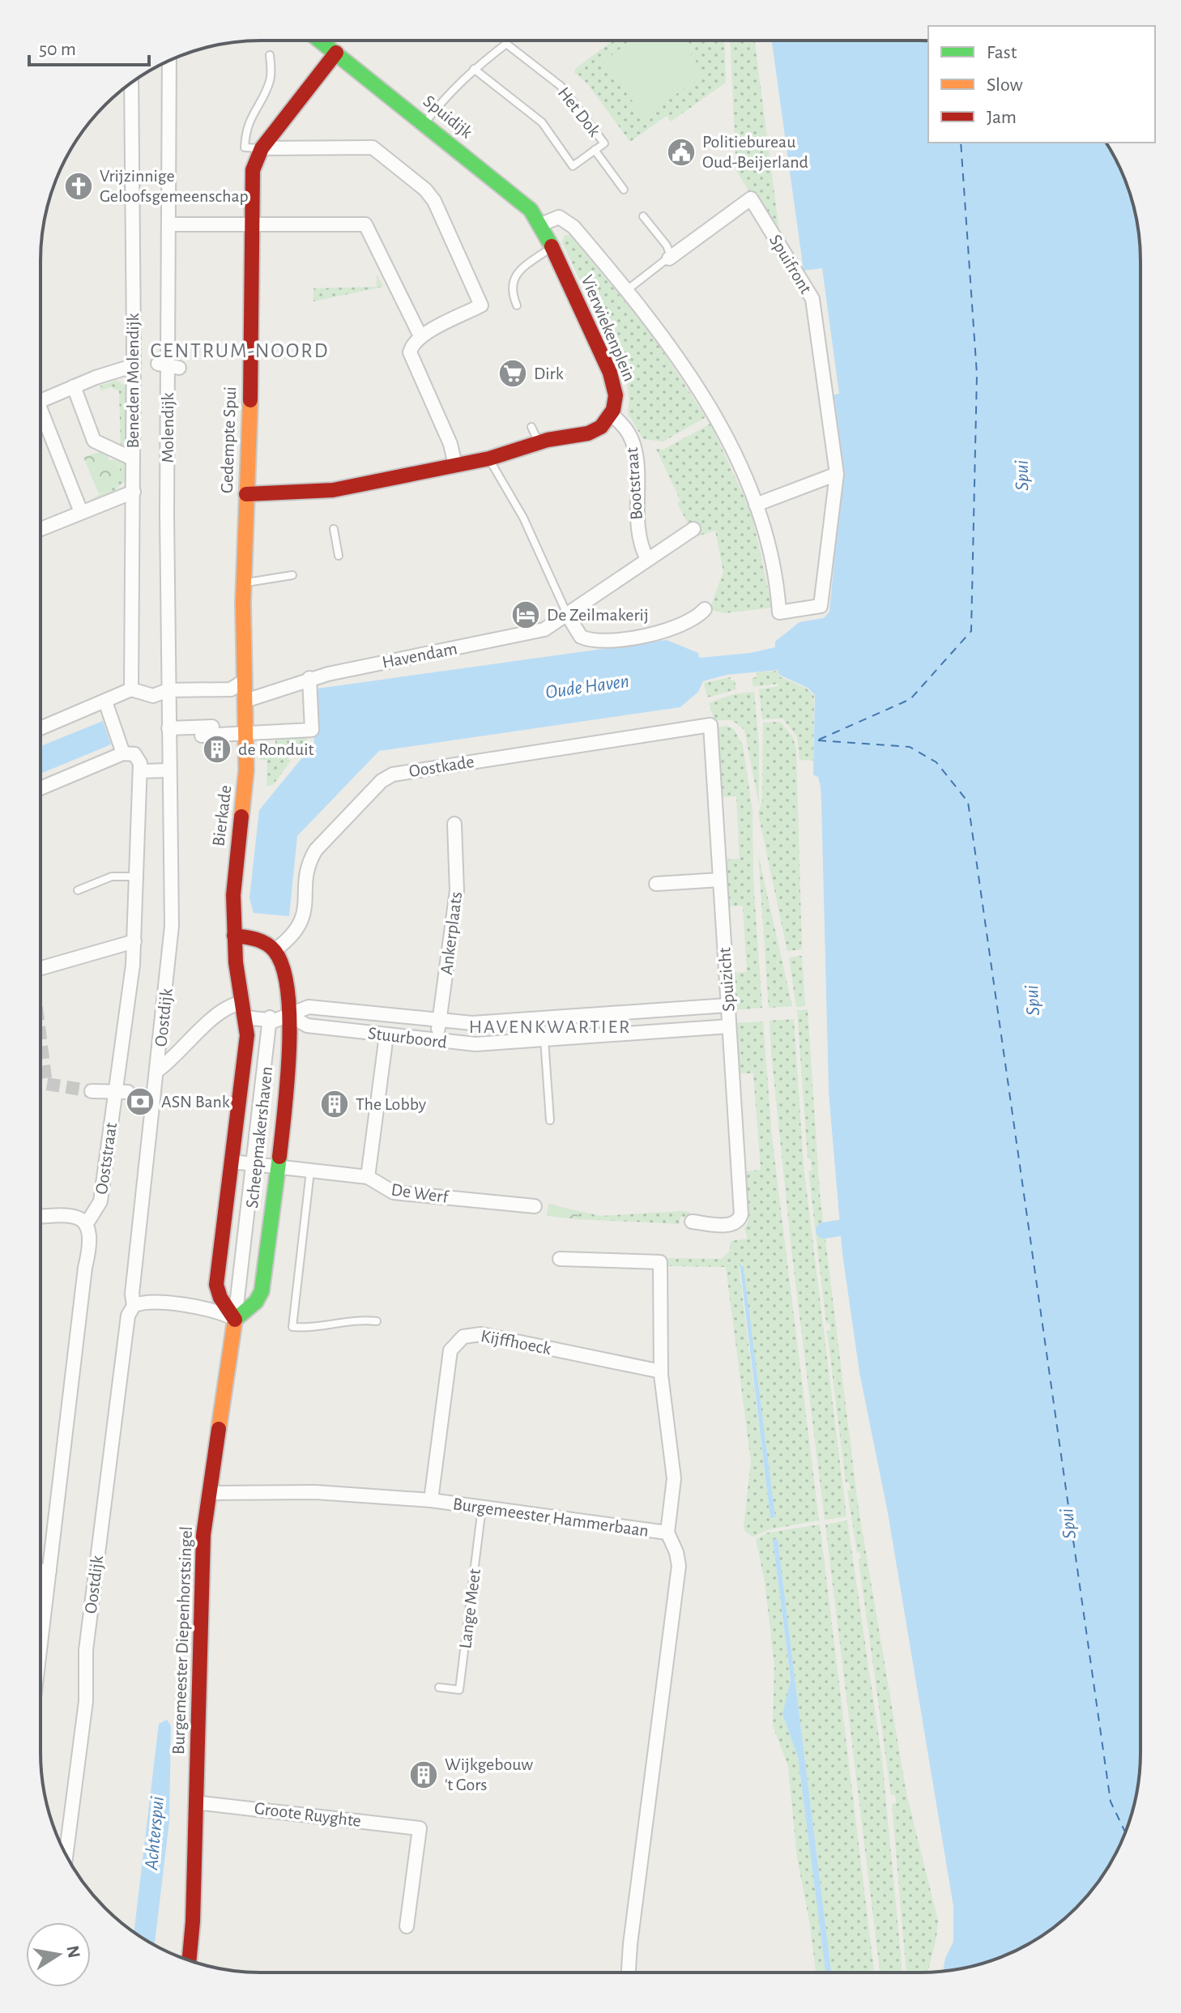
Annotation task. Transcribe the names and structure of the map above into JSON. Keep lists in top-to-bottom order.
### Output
{
  "streets": {
    "street": [
      "Spuidijk",
      "Spuifront",
      "Vierwiekenplein",
      "Beneden Molendijk",
      "Molendijk",
      "Gedempte Spui",
      "Bootstraat",
      "Havendam",
      "Oostkade",
      "Bierkade",
      "Ankerplaats",
      "Spuizicht",
      "Oostdijk",
      "Stuurboord",
      "Scheepmakershaven",
      "Ooststraat",
      "De Werf",
      "Kijffhoeck",
      "Burgemeester Hammerbaan",
      "Burgemeester Diepenhorstsingel",
      "Groote Ruyghte"
    ],
    "lane": ["Het Dok", "Lange Meet"]
  },
  "crossings": [
    ["Het Dok", "Spuidijk"],
    ["Spuidijk", "Spuifront"],
    ["Spuidijk", "Vierwiekenplein"],
    ["Spuidijk", "Gedempte Spui"],
    ["Vierwiekenplein", "Bootstraat"],
    ["Molendijk", "Oostdijk"],
    ["Gedempte Spui", "Havendam"],
    ["Gedempte Spui", "Bierkade"],
    ["Bootstraat", "Havendam"],
    ["Havendam", "Bierkade"],
    ["Oostkade", "Spuizicht"],
    ["Oostkade", "Scheepmakershaven"],
    ["Bierkade", "Scheepmakershaven"],
    ["Ankerplaats", "Stuurboord"],
    ["Spuizicht", "Stuurboord"],
    ["Stuurboord", "Scheepmakershaven"],
    ["Scheepmakershaven", "De Werf"],
    ["Scheepmakershaven", "Burgemeester Diepenhorstsingel"],
    ["Kijffhoeck", "Burgemeester Hammerbaan"],
    ["Burgemeester Hammerbaan", "Lange Meet"],
    ["Burgemeester Hammerbaan", "Burgemeester Diepenhorstsingel"],
    ["Burgemeester Diepenhorstsingel", "Groote Ruyghte"]
  ],
  "districts": ["CENTRUM-NOORD", "HAVENKWARTIER"],
  "water": ["Spui", "Oude Haven", "Achterspui"],
  "places": {
    "public building": ["Politiebureau Oud-Beijerland"],
    "church": ["Vrijzinnige Geloofsgemeenschap"],
    "supermarket": ["Dirk"],
    "hotel": ["De Zeilmakerij"],
    "building": ["de Ronduit", "The Lobby", "Wijkgebouw 't Gors"],
    "bank": ["ASN Bank"]
  },
  "legend": ["Fast", "Slow", "Jam"],
  "scale_bar": "50 m",
  "north": "right"
}
